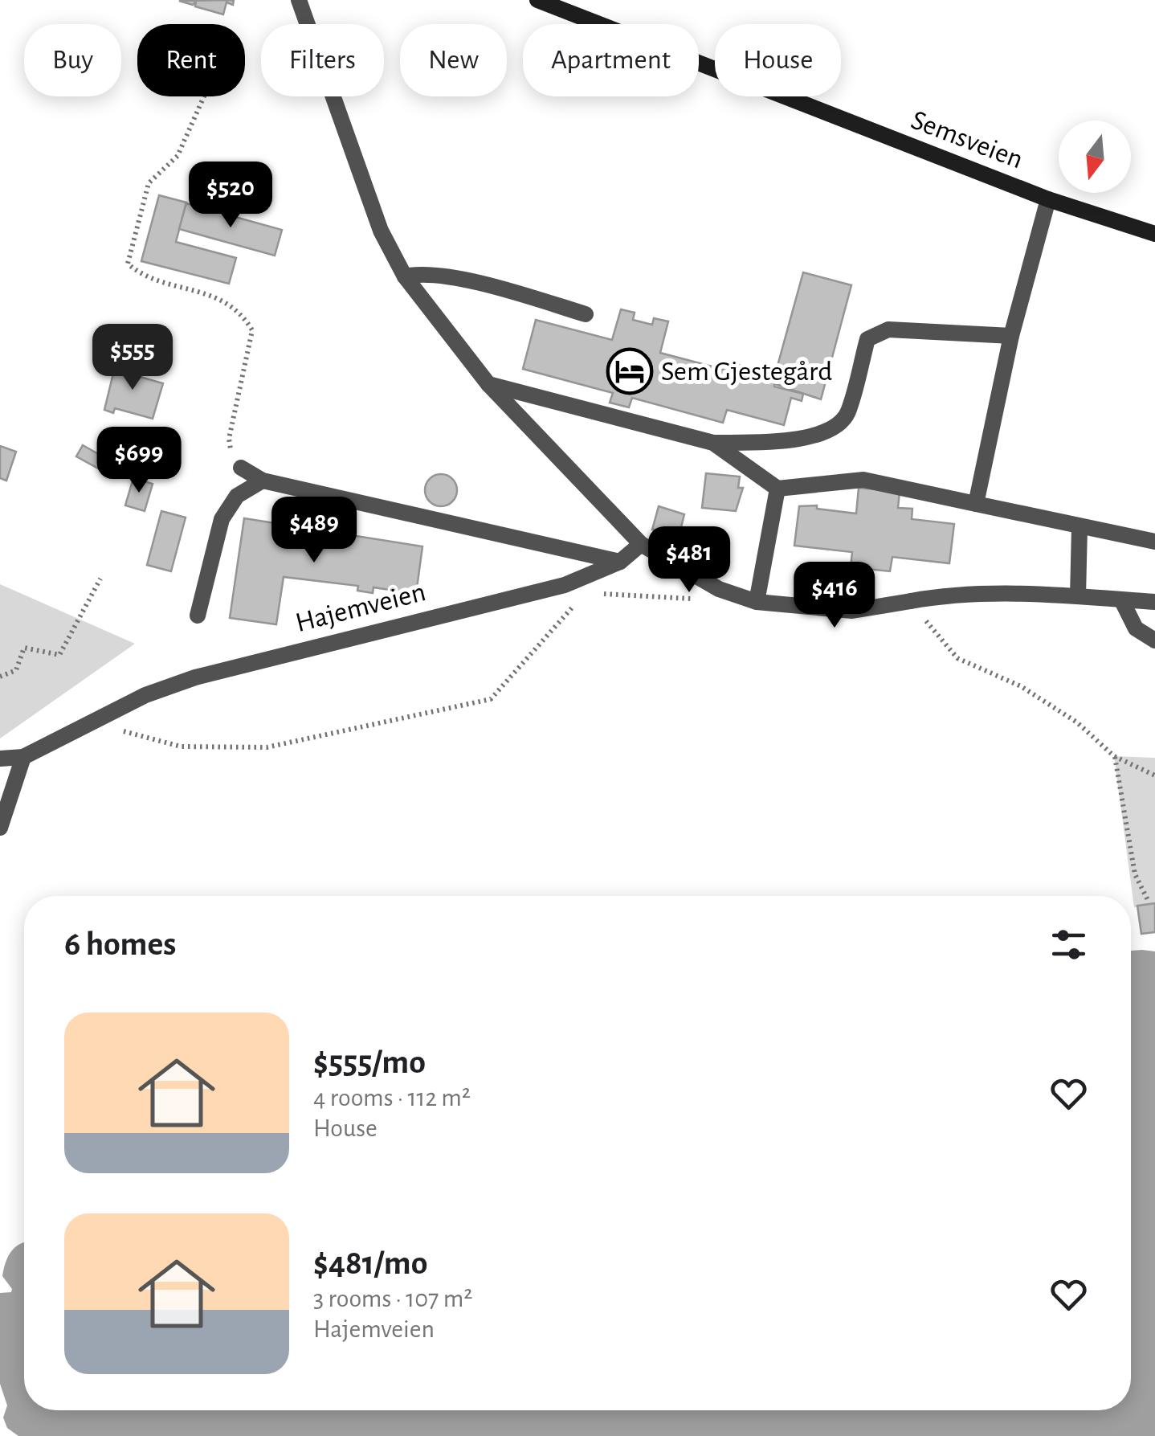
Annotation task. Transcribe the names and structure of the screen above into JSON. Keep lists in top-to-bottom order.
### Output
{
  "streets": {
    "main road": ["Semsveien"],
    "street": ["Hajemveien"]
  },
  "places": {
    "hotel": ["Sem Gjestegård"]
  },
  "north": "bottom",
  "page": {
    "chip": [
      "Buy",
      "Rent",
      "Filters",
      "New",
      "Apartment",
      "House"
    ],
    "price": [
      "$520",
      "$555",
      "$699",
      "$489",
      "$481",
      "$416"
    ],
    "heading": "6 homes",
    "list": [
      {
        "name": "$555/mo",
        "note": "4 rooms · 112 m² · House"
      },
      {
        "name": "$481/mo",
        "note": "3 rooms · 107 m² · Hajemveien"
      }
    ]
  }
}
